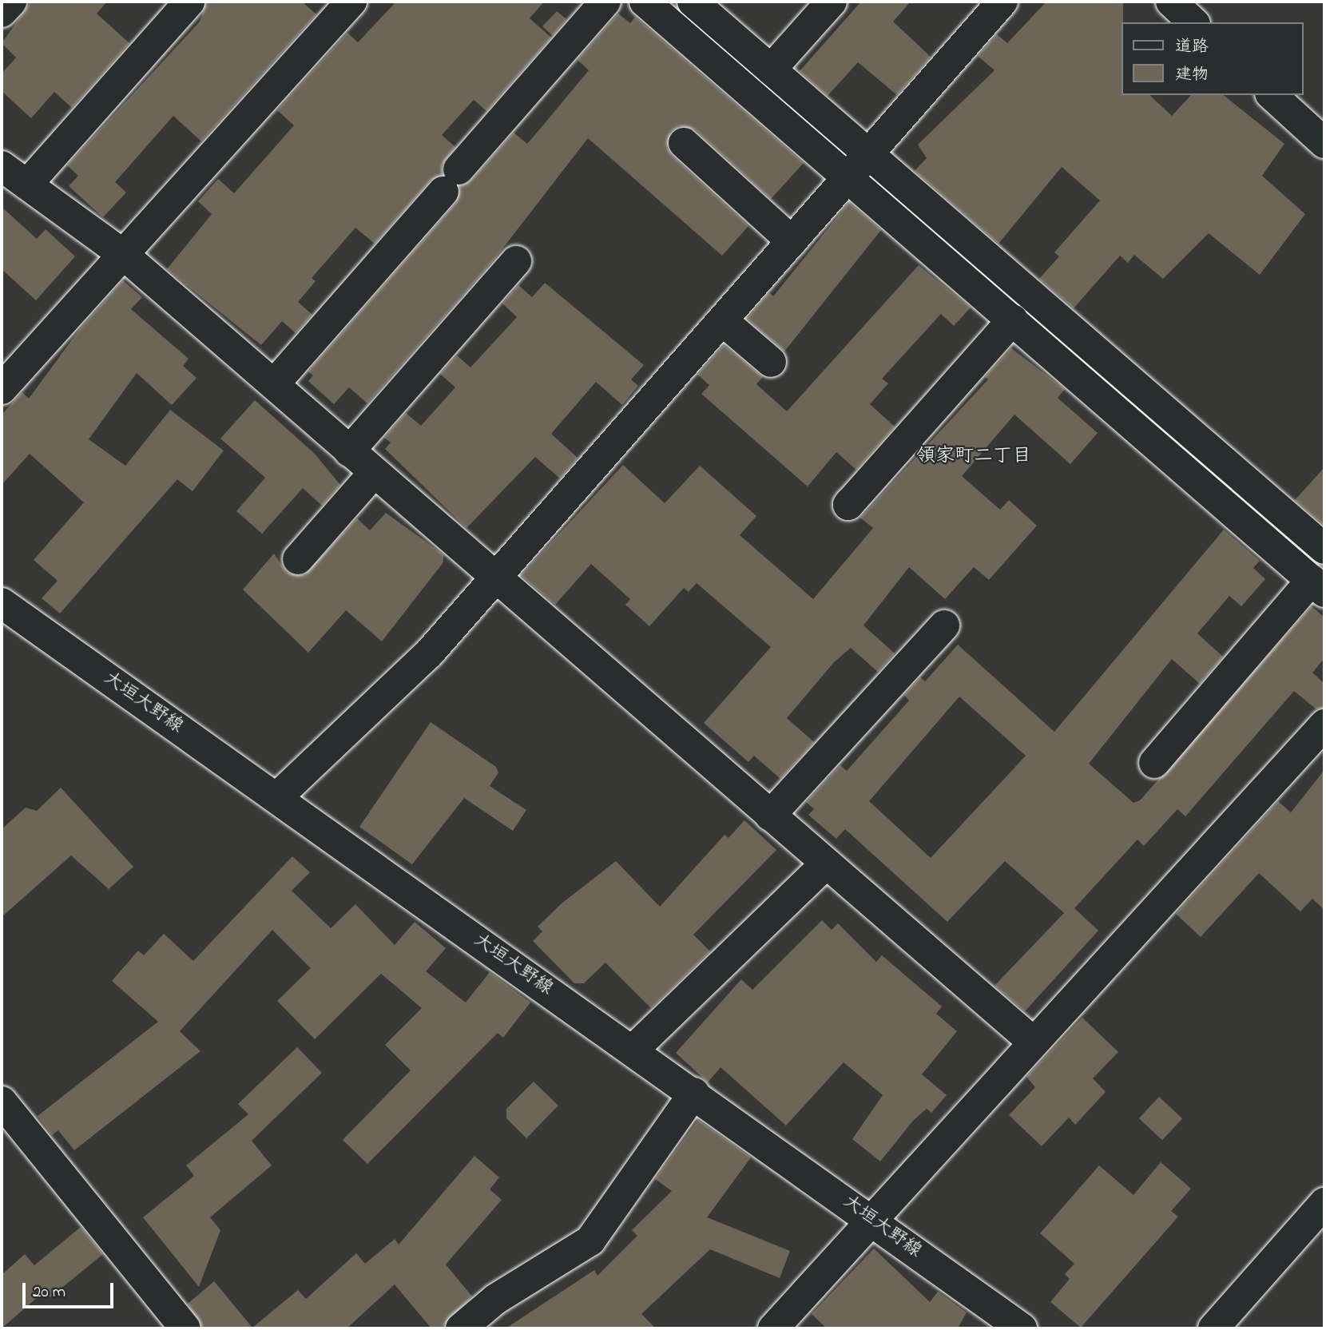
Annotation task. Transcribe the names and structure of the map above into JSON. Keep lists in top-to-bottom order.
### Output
{
  "streets": {
    "street": ["大垣大野線"]
  },
  "districts": ["領家町二丁目"],
  "legend": ["道路", "建物"],
  "scale_bar": "20 m"
}
